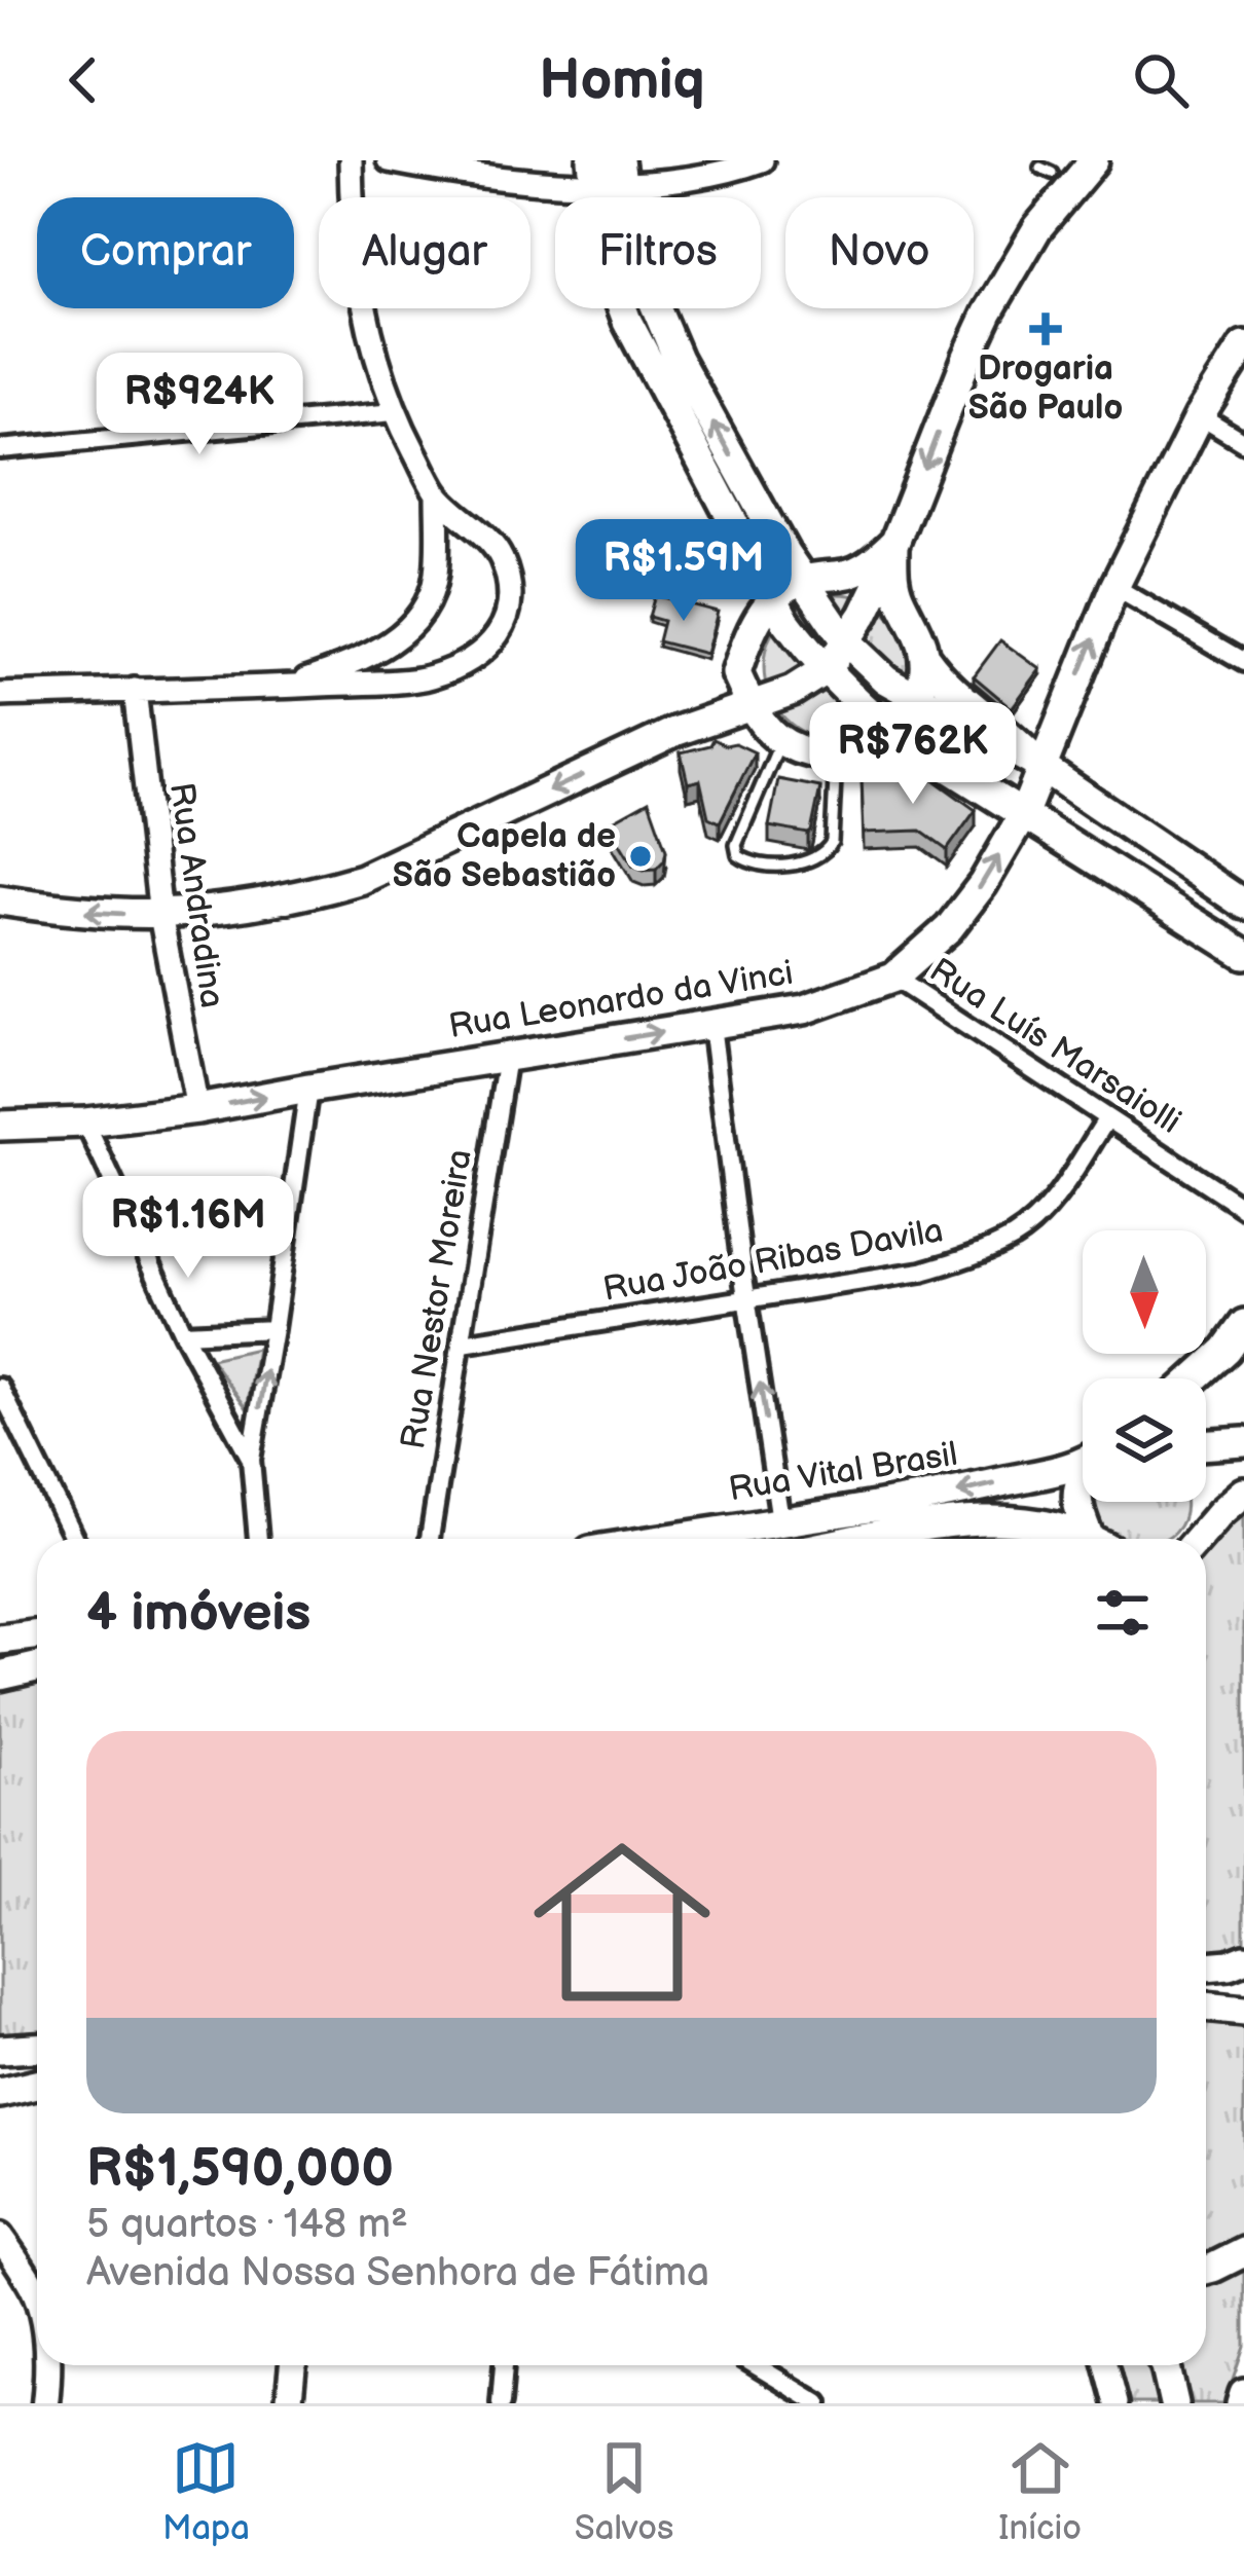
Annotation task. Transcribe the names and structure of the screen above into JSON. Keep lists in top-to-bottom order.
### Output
{
  "streets": {
    "main road": ["Rua Leonardo da Vinci", "Rua Vital Brasil"],
    "street": [
      "Rua Andradina",
      "Rua Luís Marsaiolli",
      "Rua João Ribas Davila",
      "Rua Nestor Moreira"
    ]
  },
  "crossings": [
    ["Rua Andradina", "Rua Leonardo da Vinci"],
    ["Rua Leonardo da Vinci", "Rua Luís Marsaiolli"],
    ["Rua Leonardo da Vinci", "Rua Nestor Moreira"],
    ["Rua Luís Marsaiolli", "Rua João Ribas Davila"],
    ["Rua João Ribas Davila", "Rua Nestor Moreira"]
  ],
  "places": {
    "health": ["Drogaria São Paulo"],
    "other": ["Capela de São Sebastião"]
  },
  "north": "bottom",
  "page": {
    "header": "Homiq",
    "chip": [
      "Comprar",
      "Alugar",
      "Filtros",
      "Novo"
    ],
    "price": [
      "R$924K",
      "R$1.59M",
      "R$762K",
      "R$1.16M"
    ],
    "heading": "4 imóveis",
    "list": [
      {
        "name": "R$1,590,000",
        "note": "5 quartos · 148 m² · Avenida Nossa Senhora de Fátima"
      }
    ],
    "tabs": ["Mapa", "Salvos", "Início"]
  }
}
